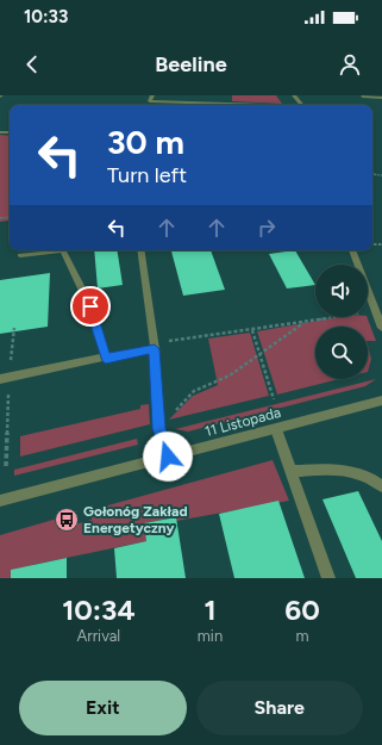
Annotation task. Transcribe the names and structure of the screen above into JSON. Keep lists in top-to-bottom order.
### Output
{
  "streets": {
    "street": ["11 Listopada"]
  },
  "places": {
    "bus stop": ["Gołonóg Zakład Energetyczny"]
  },
  "page": {
    "status": "10:33",
    "header": "Beeline",
    "turn": ["30 m", "Turn left"],
    "eta": [
      "10:34",
      "Arrival",
      "1",
      "min",
      "60",
      "m"
    ],
    "buttons": ["Exit", "Share"]
  }
}
